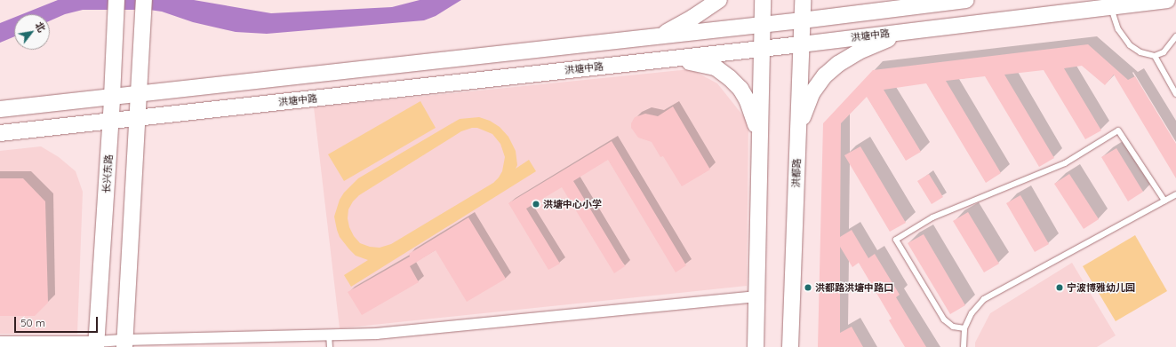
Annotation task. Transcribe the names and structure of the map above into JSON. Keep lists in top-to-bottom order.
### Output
{
  "streets": {
    "main road": ["洪塘中路", "洪都路", "长兴东路"]
  },
  "crossings": [
    ["洪塘中路", "洪都路"],
    ["洪塘中路", "长兴东路"]
  ],
  "places": ["洪塘中心小学", "洪都路洪塘中路口", "宁波博雅幼儿园"],
  "scale_bar": "50 m",
  "north": "top right"
}
